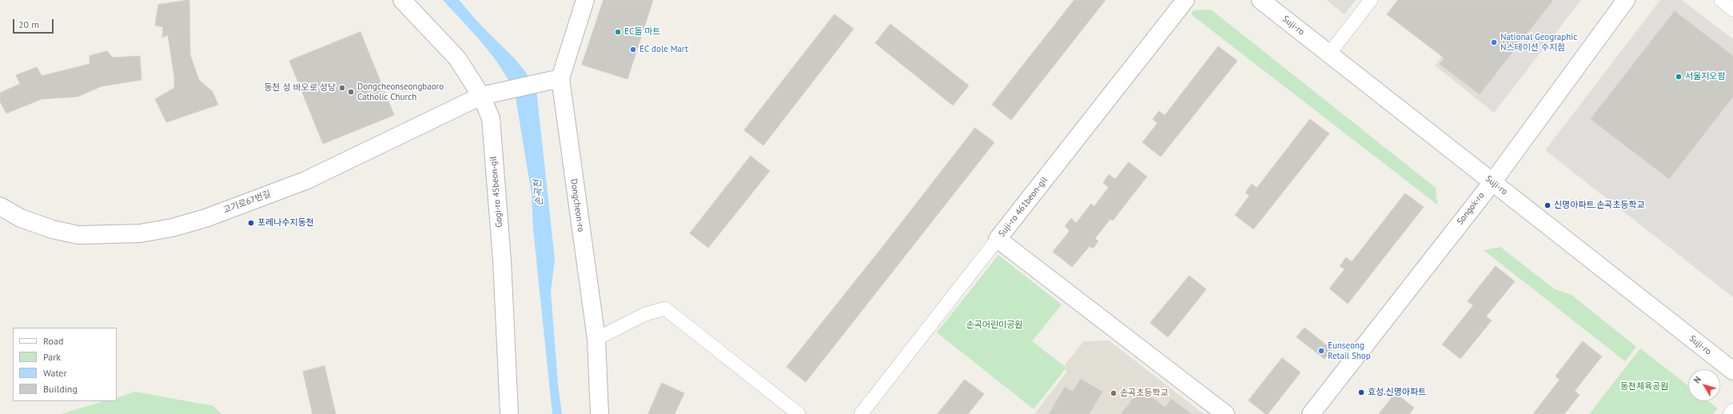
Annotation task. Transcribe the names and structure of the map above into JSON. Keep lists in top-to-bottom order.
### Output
{
  "streets": {
    "street": [
      "Suji-ro",
      "Gogi-ro 45beon-gil",
      "고기로67번길",
      "Dongcheon-ro",
      "Suji-ro 461beon-gil",
      "Songok-ro"
    ]
  },
  "crossings": [
    ["Suji-ro", "Songok-ro"],
    ["Gogi-ro 45beon-gil", "고기로67번길"],
    ["고기로67번길", "Dongcheon-ro"]
  ],
  "water": ["손곡천"],
  "parks": ["손곡어린이공원", "동천체육공원"],
  "places": [
    "EC돌 마트",
    "National Geographic N스테이션 수지점",
    "EC dole Mart",
    "서울지오팜",
    "동천 성 바오로 성당",
    "Dongcheonseongbaoro Catholic Church",
    "신명아파트.손곡초등학교",
    "포레나수지동천",
    "Eunseong Retail Shop",
    "효성.신명아파트",
    "손곡초등학교"
  ],
  "legend": [
    "Road",
    "Park",
    "Water",
    "Building"
  ],
  "scale_bar": "20 m",
  "north": "top left"
}
